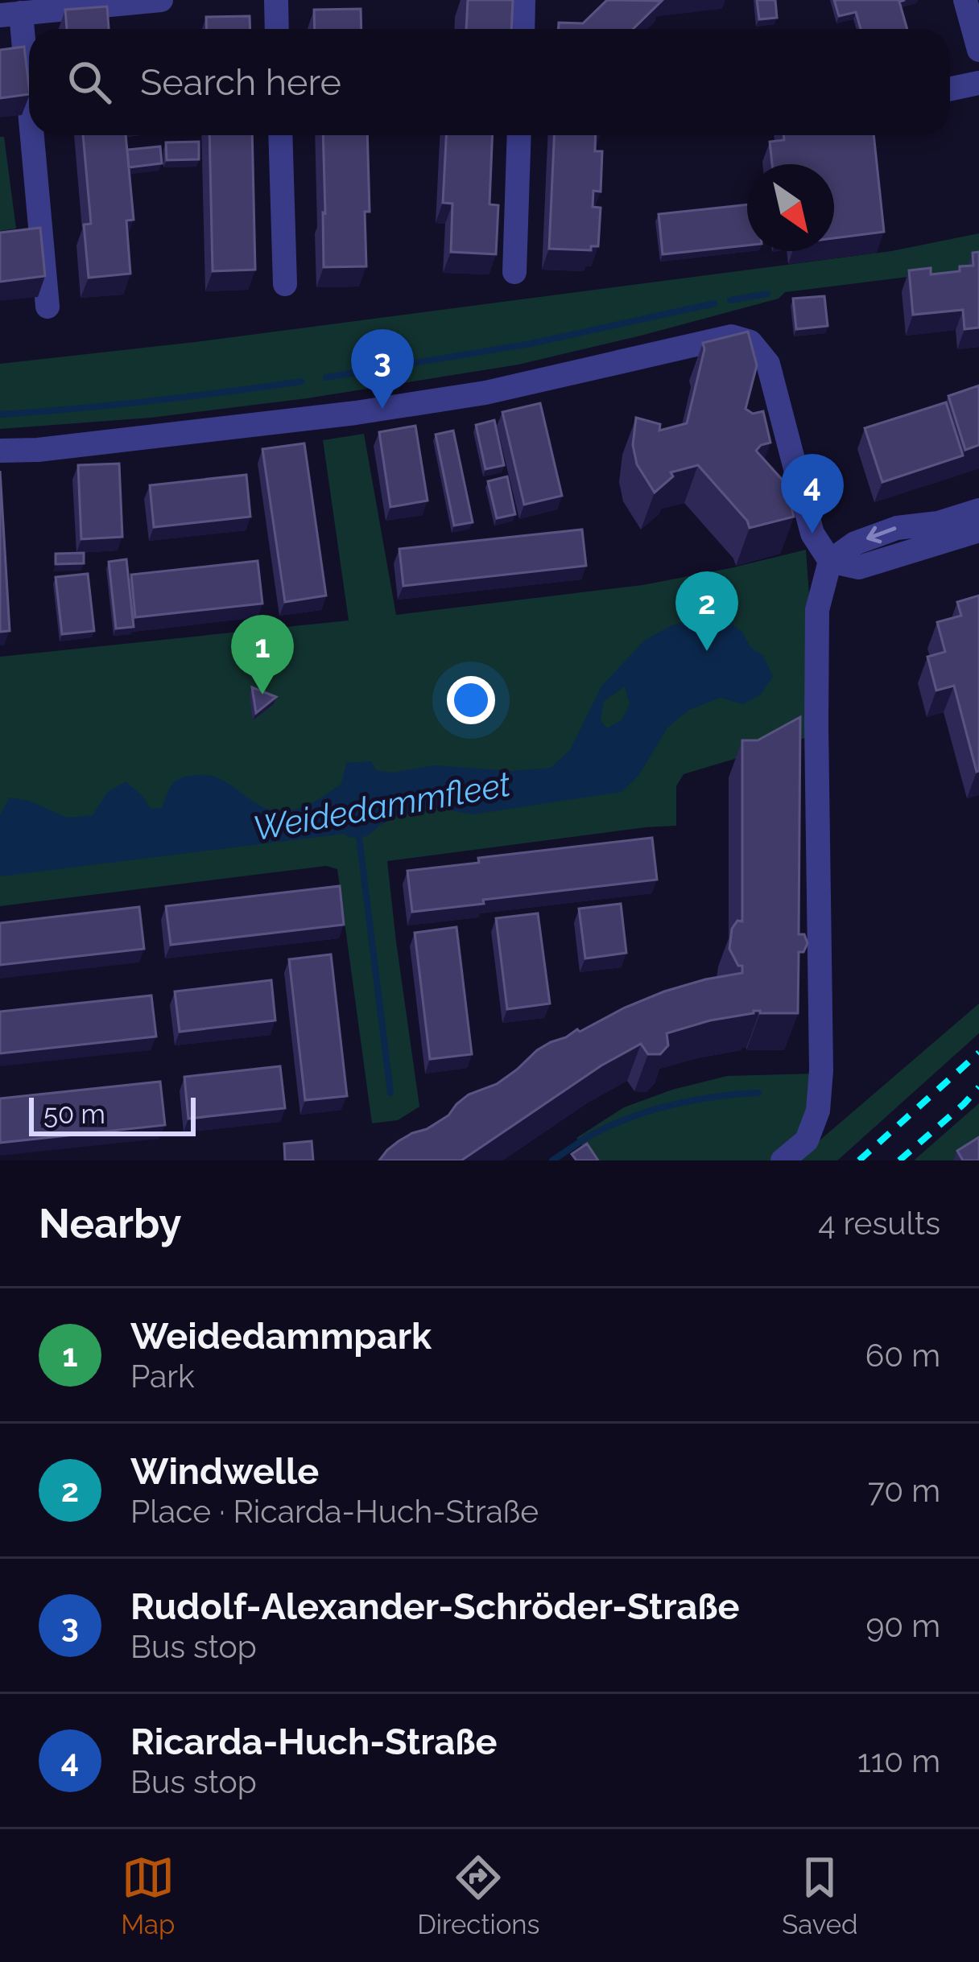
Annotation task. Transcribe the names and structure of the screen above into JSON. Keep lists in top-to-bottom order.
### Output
{
  "water": ["Weidedammfleet"],
  "scale_bar": "50 m",
  "north": "bottom right",
  "page": {
    "search": "Search here",
    "pins": [
      "3",
      "4",
      "2",
      "1"
    ],
    "scale": "50 m",
    "heading": ["Nearby", "4 results"],
    "list": [
      {
        "mark": "1",
        "name": "Weidedammpark",
        "note": "Park",
        "value": "60 m"
      },
      {
        "mark": "2",
        "name": "Windwelle",
        "note": "Place · Ricarda-Huch-Straße",
        "value": "70 m"
      },
      {
        "mark": "3",
        "name": "Rudolf-Alexander-Schröder-Straße",
        "note": "Bus stop",
        "value": "90 m"
      },
      {
        "mark": "4",
        "name": "Ricarda-Huch-Straße",
        "note": "Bus stop",
        "value": "110 m"
      }
    ],
    "nav": ["Map", "Directions", "Saved"]
  }
}
